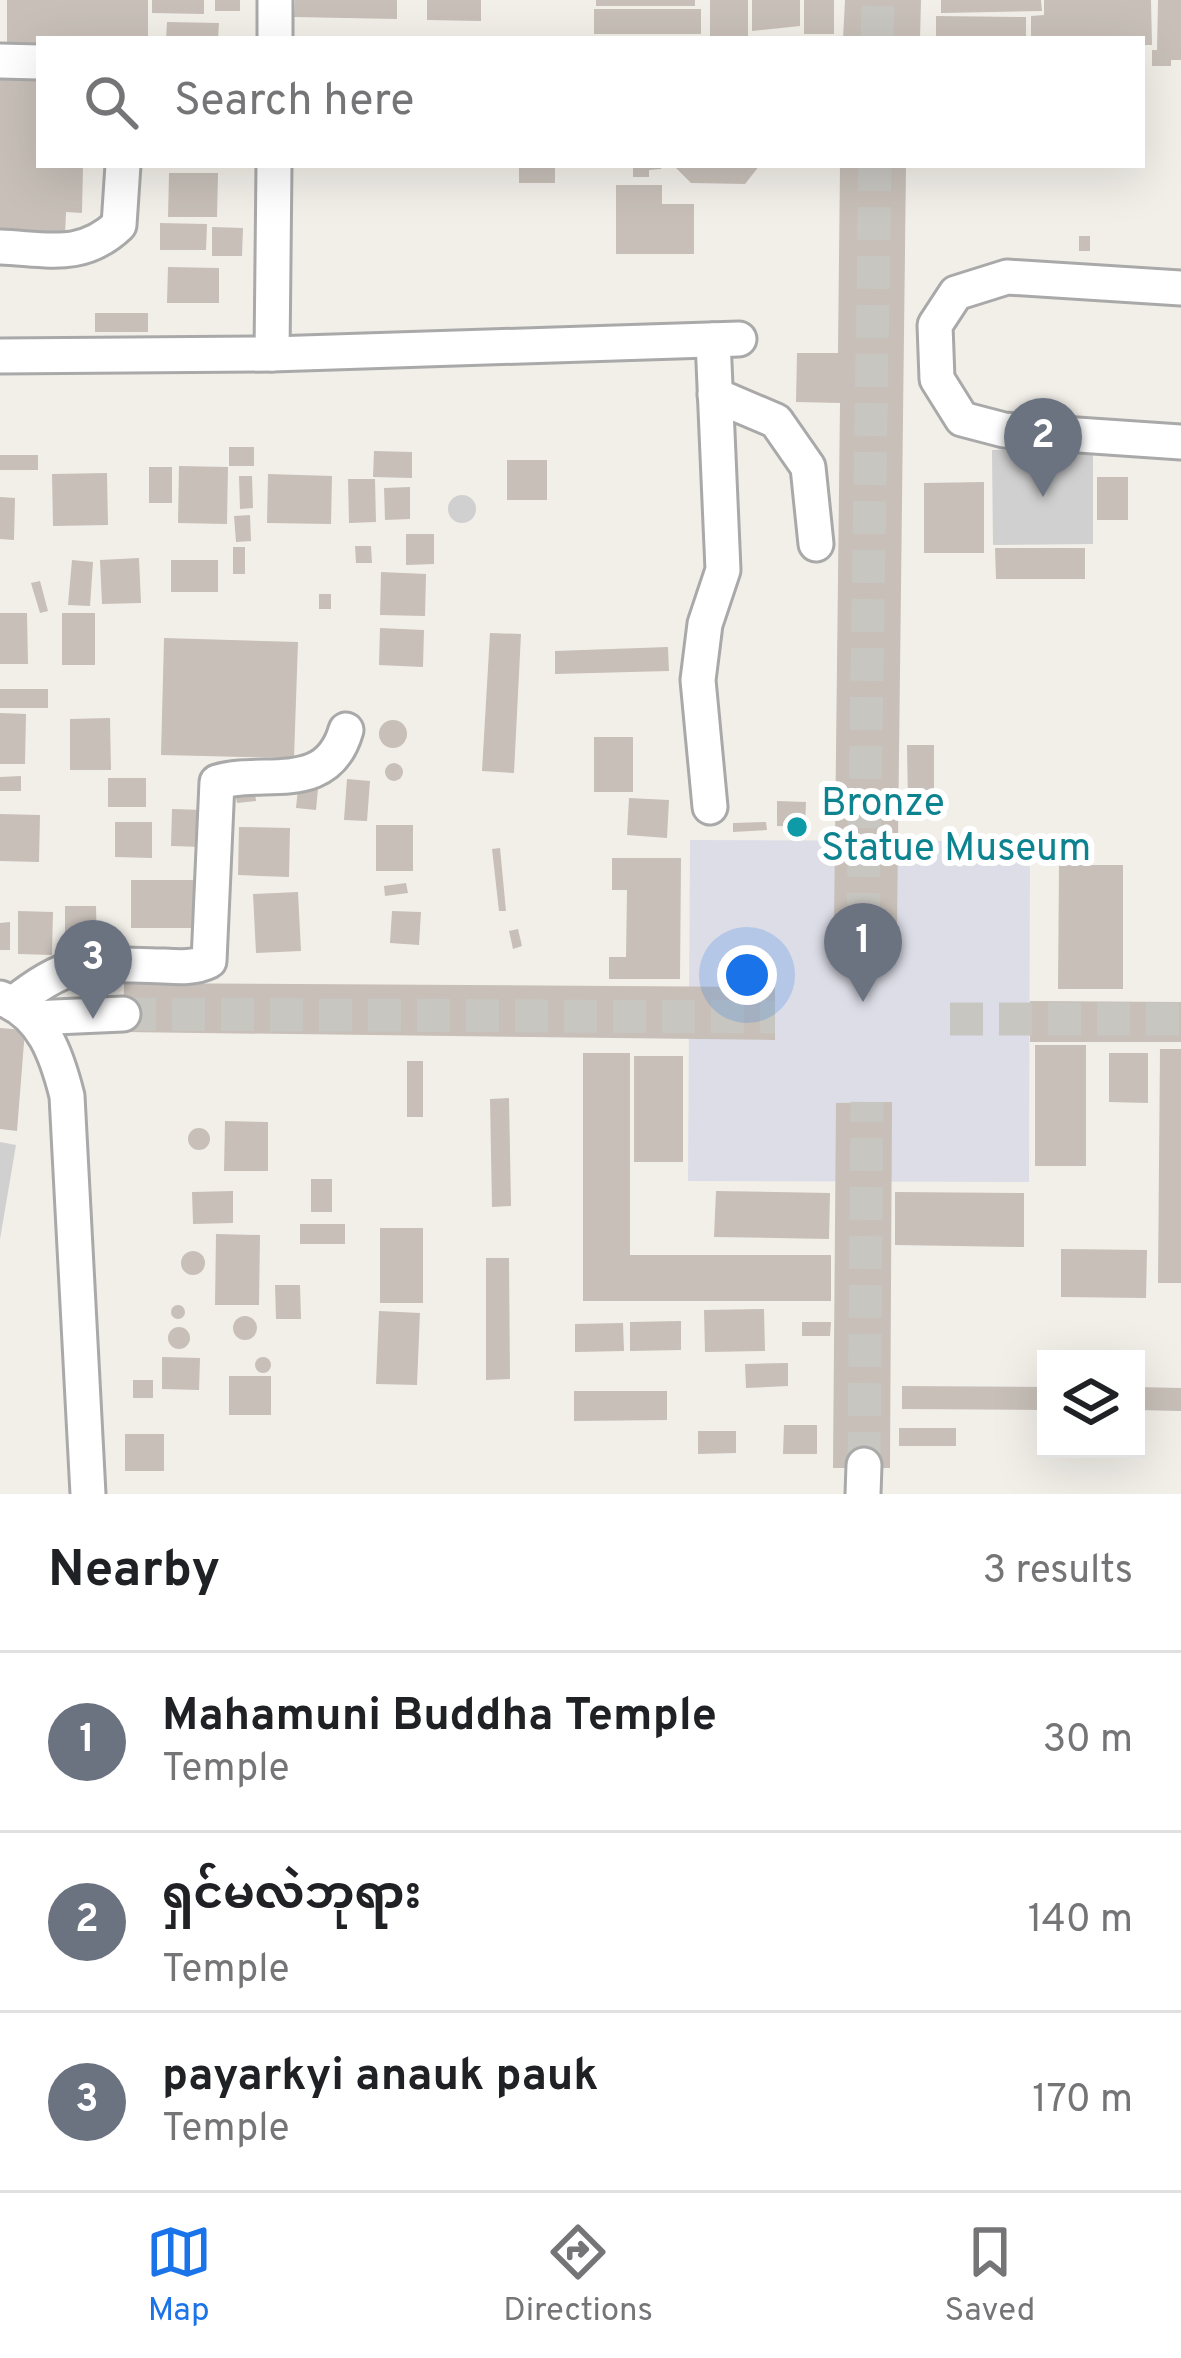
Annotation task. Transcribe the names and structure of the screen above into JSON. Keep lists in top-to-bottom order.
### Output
{
  "places": ["Bronze Statue Museum"],
  "page": {
    "search": "Search here",
    "pins": ["2", "1", "3"],
    "heading": ["Nearby", "3 results"],
    "list": [
      {
        "mark": "1",
        "name": "Mahamuni Buddha Temple",
        "note": "Temple",
        "value": "30 m"
      },
      {
        "mark": "2",
        "name": "ရှင်မလဲဘုရား",
        "note": "Temple",
        "value": "140 m"
      },
      {
        "mark": "3",
        "name": "payarkyi anauk pauk",
        "note": "Temple",
        "value": "170 m"
      }
    ],
    "nav": ["Map", "Directions", "Saved"]
  }
}
